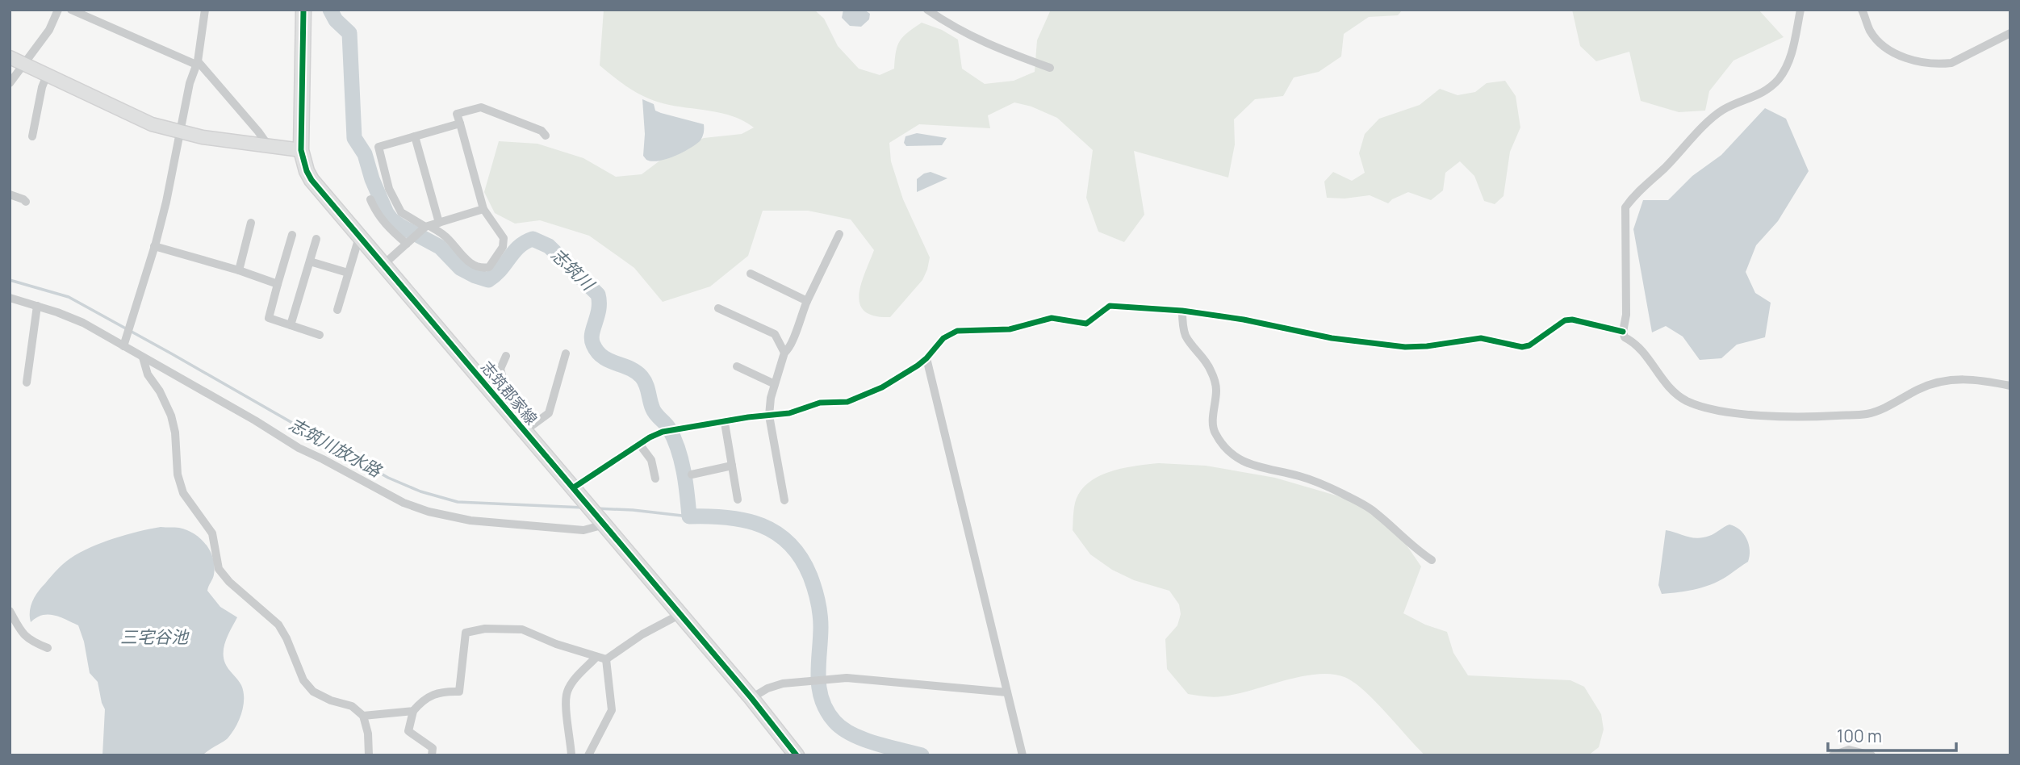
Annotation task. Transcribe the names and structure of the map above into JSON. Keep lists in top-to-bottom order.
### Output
{
  "streets": {
    "main road": ["志筑郡家線"]
  },
  "water": ["志筑川", "志筑川放水路", "三宅谷池"],
  "scale_bar": "100 m"
}
